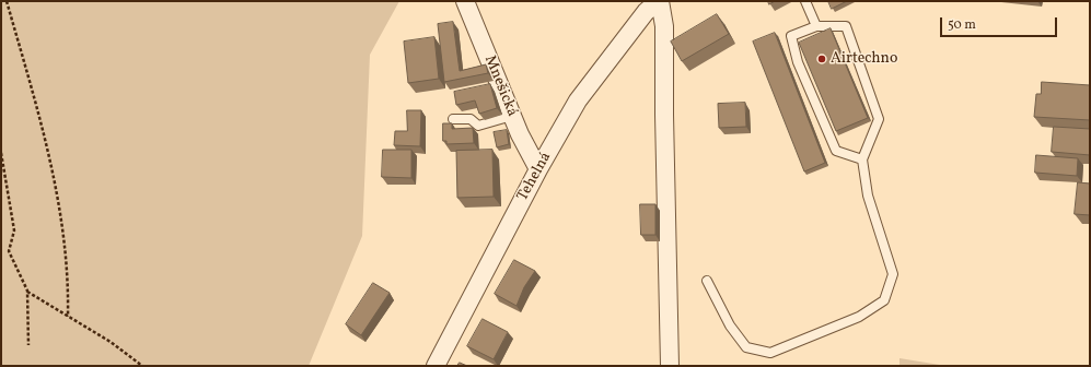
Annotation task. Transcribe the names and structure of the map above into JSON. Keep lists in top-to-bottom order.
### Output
{
  "streets": {
    "street": ["Mnešická", "Tehelná"]
  },
  "crossings": [
    ["Mnešická", "Tehelná"]
  ],
  "places": ["Airtechno"],
  "scale_bar": "50 m"
}
